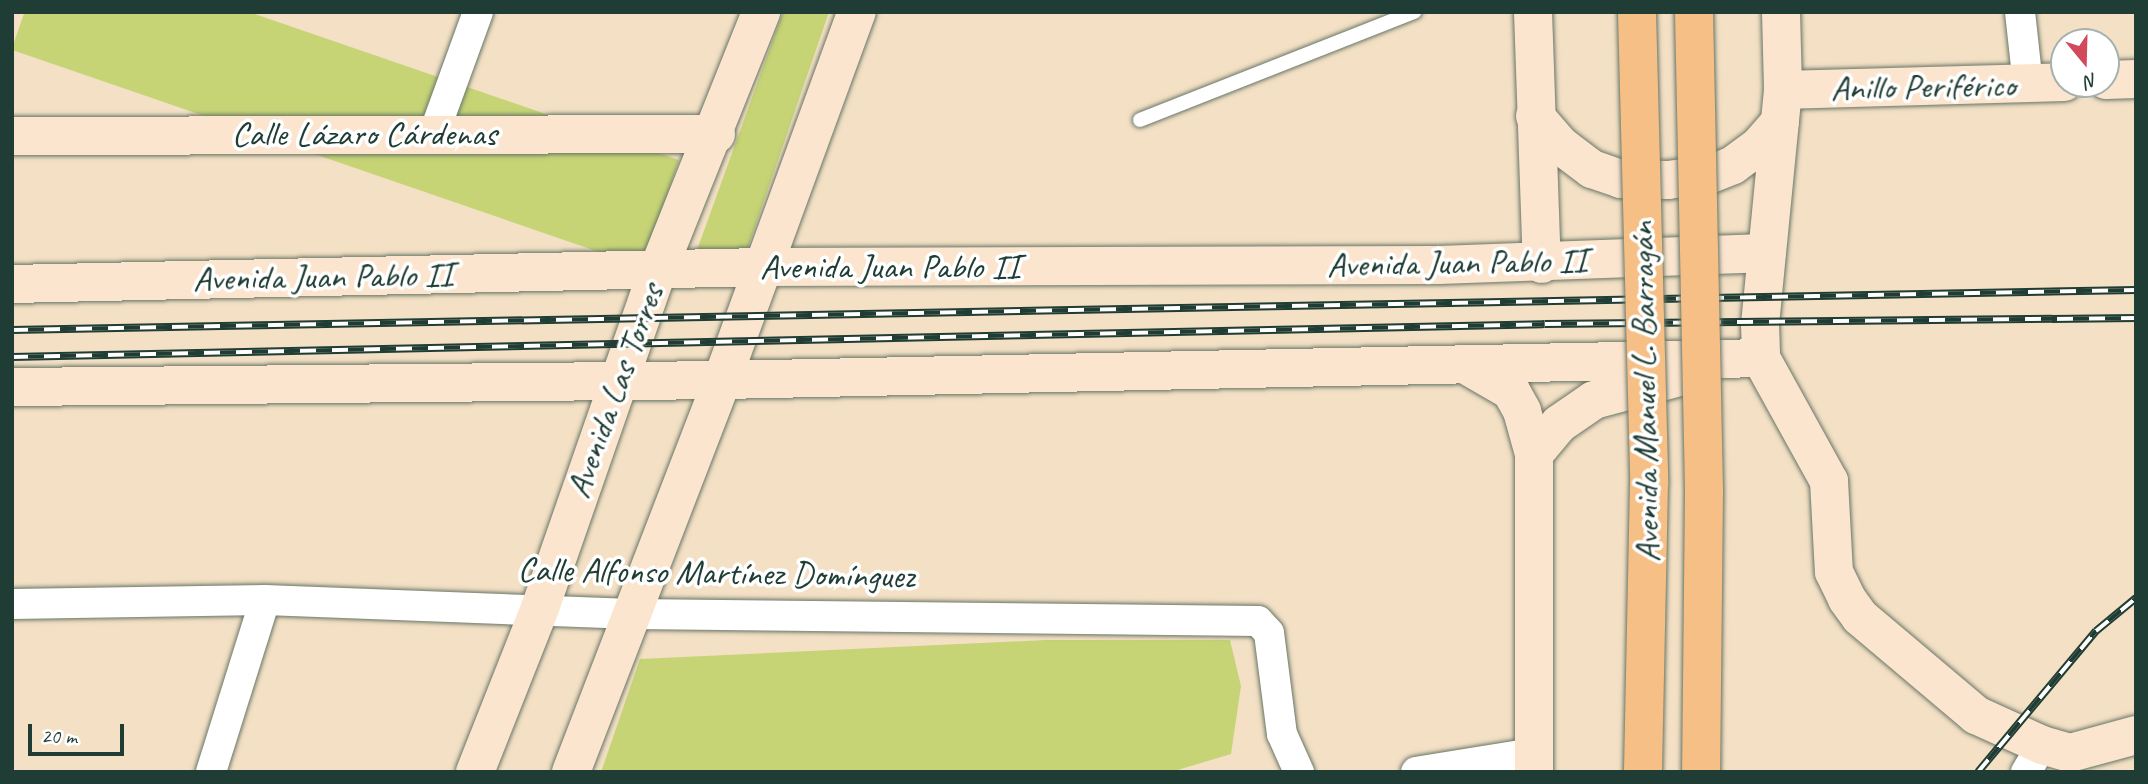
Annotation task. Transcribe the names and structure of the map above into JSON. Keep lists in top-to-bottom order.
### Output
{
  "streets": {
    "highway": ["Avenida Manuel L. Barragán"],
    "street": [
      "Anillo Periférico",
      "Calle Lázaro Cárdenas",
      "Avenida Juan Pablo II",
      "Avenida Las Torres",
      "Calle Alfonso Martínez Domínguez"
    ]
  },
  "crossings": [
    ["Calle Lázaro Cárdenas", "Avenida Las Torres"],
    ["Avenida Juan Pablo II", "Avenida Las Torres"],
    ["Avenida Las Torres", "Calle Alfonso Martínez Domínguez"]
  ],
  "scale_bar": "20 m",
  "north": "bottom"
}
